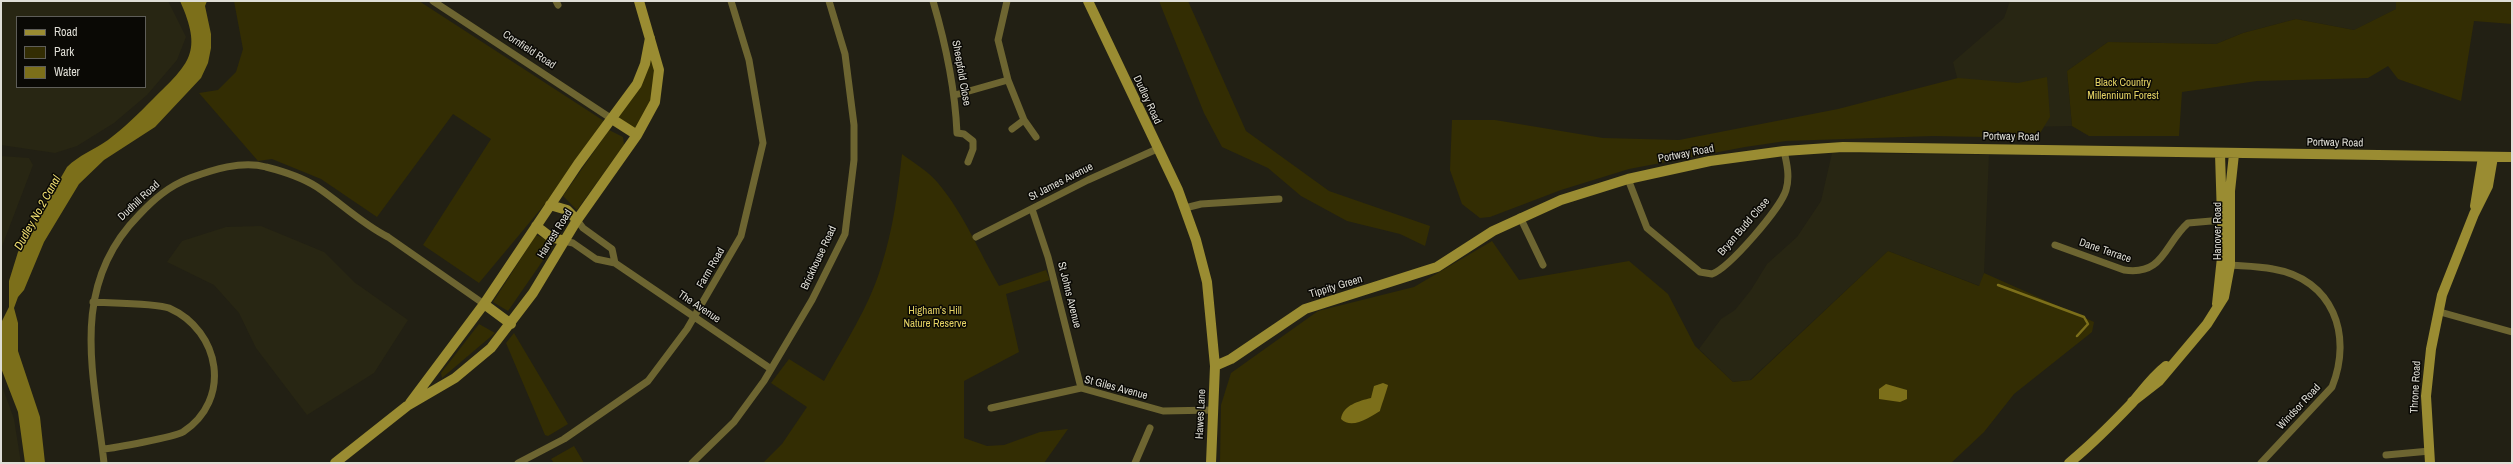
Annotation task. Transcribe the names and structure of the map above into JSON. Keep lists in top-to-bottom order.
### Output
{
  "streets": {
    "street": [
      "Cornfield Road",
      "Sheepfold Close",
      "Dudley Road",
      "Portway Road",
      "St James Avenue",
      "Dudhill Road",
      "Bryan Budd Close",
      "Hanover Road",
      "Harvest Road",
      "Dane Terrace",
      "Brickhouse Road",
      "Farm Road",
      "Tippity Green",
      "St Johns Avenue",
      "The Avenue",
      "Throne Road",
      "St Giles Avenue",
      "Windsor Road",
      "Hawes Lane"
    ]
  },
  "crossings": [
    ["Cornfield Road", "Harvest Road"],
    ["Dudley Road", "St James Avenue"],
    ["Dudley Road", "Tippity Green"],
    ["Dudley Road", "Hawes Lane"],
    ["Portway Road", "Bryan Budd Close"],
    ["Portway Road", "Hanover Road"],
    ["Portway Road", "Tippity Green"],
    ["Portway Road", "Throne Road"],
    ["St James Avenue", "St Johns Avenue"],
    ["Dudhill Road", "Harvest Road"],
    ["Hanover Road", "Dane Terrace"],
    ["Hanover Road", "Windsor Road"],
    ["Harvest Road", "The Avenue"],
    ["Brickhouse Road", "The Avenue"],
    ["Farm Road", "The Avenue"],
    ["Tippity Green", "Hawes Lane"],
    ["St Johns Avenue", "St Giles Avenue"],
    ["St Giles Avenue", "Hawes Lane"]
  ],
  "water": ["Dudley No.2 Canal"],
  "parks": ["Black Country Millennium Forest", "Higham's Hill Nature Reserve"],
  "legend": ["Road", "Park", "Water"]
}
